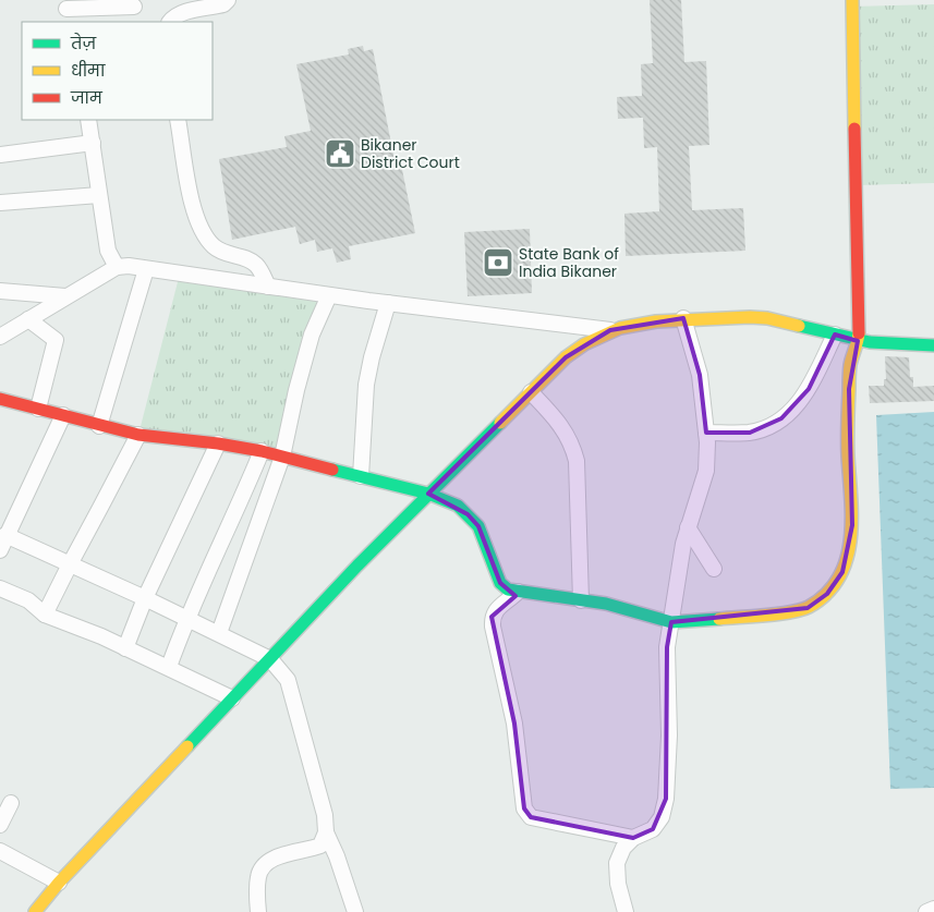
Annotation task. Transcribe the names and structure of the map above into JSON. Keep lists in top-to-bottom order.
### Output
{
  "places": {
    "public building": ["Bikaner District Court"],
    "bank": ["State Bank of India Bikaner"]
  },
  "legend": ["तेज़", "धीमा", "जाम"]
}
